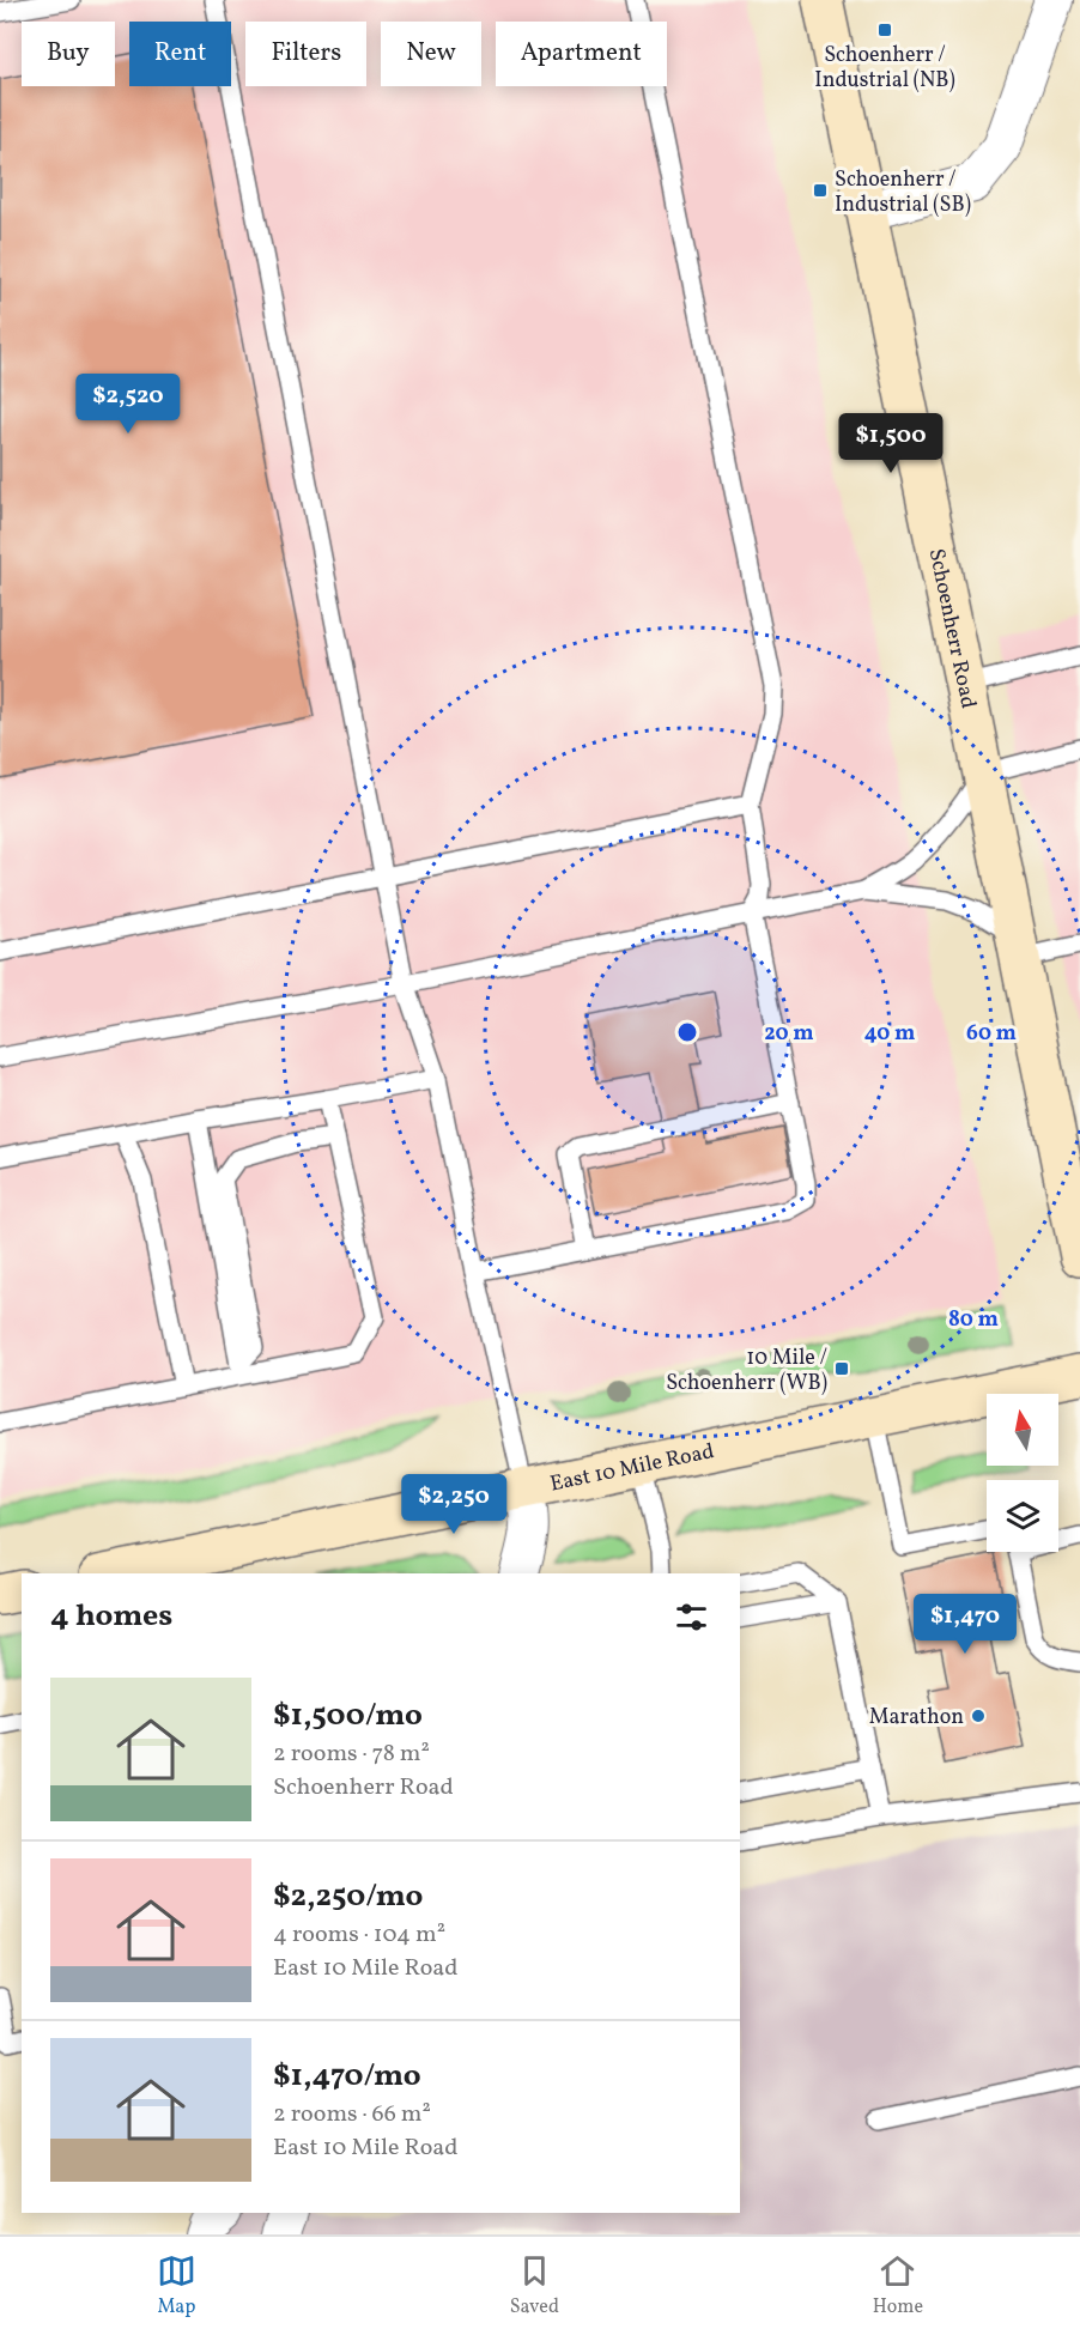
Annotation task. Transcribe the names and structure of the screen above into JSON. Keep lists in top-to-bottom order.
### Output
{
  "streets": {
    "main road": ["Schoenherr Road", "East 10 Mile Road"]
  },
  "places": {
    "transit": ["Schoenherr / Industrial (NB)", "Schoenherr / Industrial (SB)", "10 Mile / Schoenherr (WB)"],
    "other": ["Marathon"]
  },
  "north": "top",
  "page": {
    "chip": [
      "Buy",
      "Rent",
      "Filters",
      "New",
      "Apartment"
    ],
    "price": [
      "$2,520",
      "$1,500",
      "$2,250",
      "$1,470"
    ],
    "heading": "4 homes",
    "list": [
      {
        "name": "$1,500/mo",
        "note": "2 rooms · 78 m² · Schoenherr Road"
      },
      {
        "name": "$2,250/mo",
        "note": "4 rooms · 104 m² · East 10 Mile Road"
      },
      {
        "name": "$1,470/mo",
        "note": "2 rooms · 66 m² · East 10 Mile Road"
      }
    ],
    "tabs": ["Map", "Saved", "Home"]
  },
  "rings": [
    "20 m",
    "40 m",
    "60 m",
    "80 m"
  ]
}
